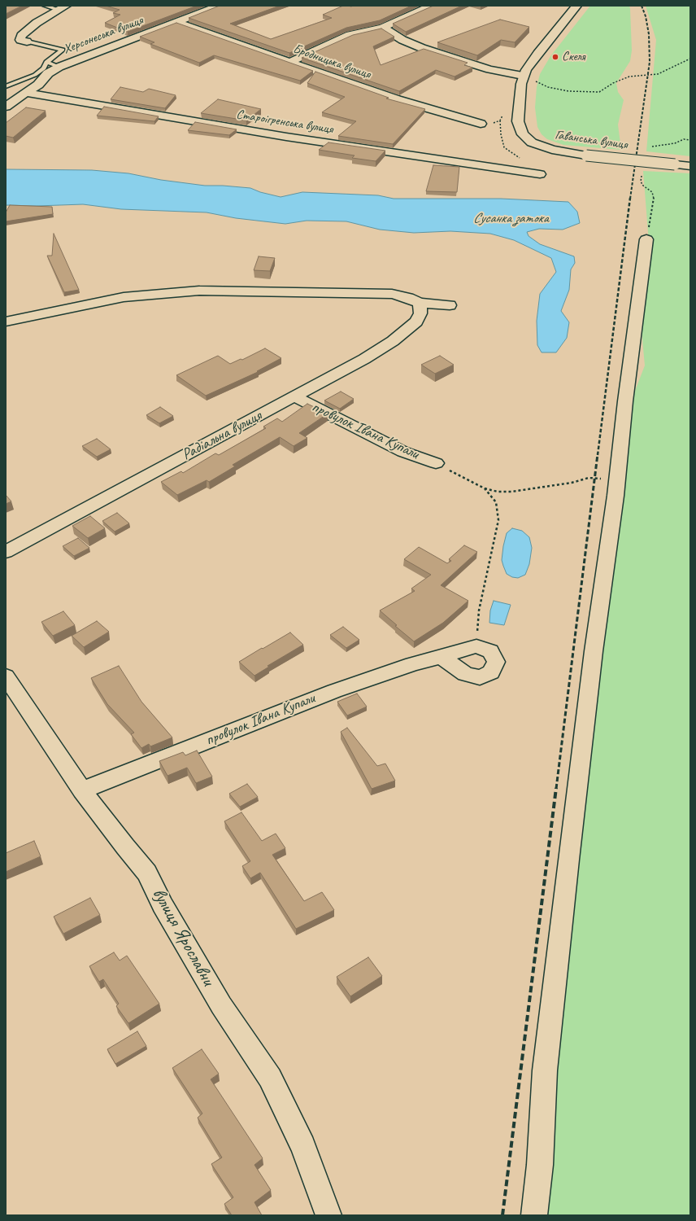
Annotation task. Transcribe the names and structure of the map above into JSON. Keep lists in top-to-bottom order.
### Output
{
  "streets": {
    "street": [
      "Херсонеська вулиця",
      "Бродницька вулиця",
      "Староігренська вулиця",
      "Гаванська вулиця",
      "провулок Івана Купали",
      "Радіальна вулиця",
      "вулиця Ярославни"
    ]
  },
  "crossings": [
    ["Херсонеська вулиця", "Бродницька вулиця"],
    ["Херсонеська вулиця", "Староігренська вулиця"],
    ["провулок Івана Купали", "Радіальна вулиця"],
    ["провулок Івана Купали", "вулиця Ярославни"]
  ],
  "water": ["Сусанка затока"],
  "places": ["Скеля"]
}
